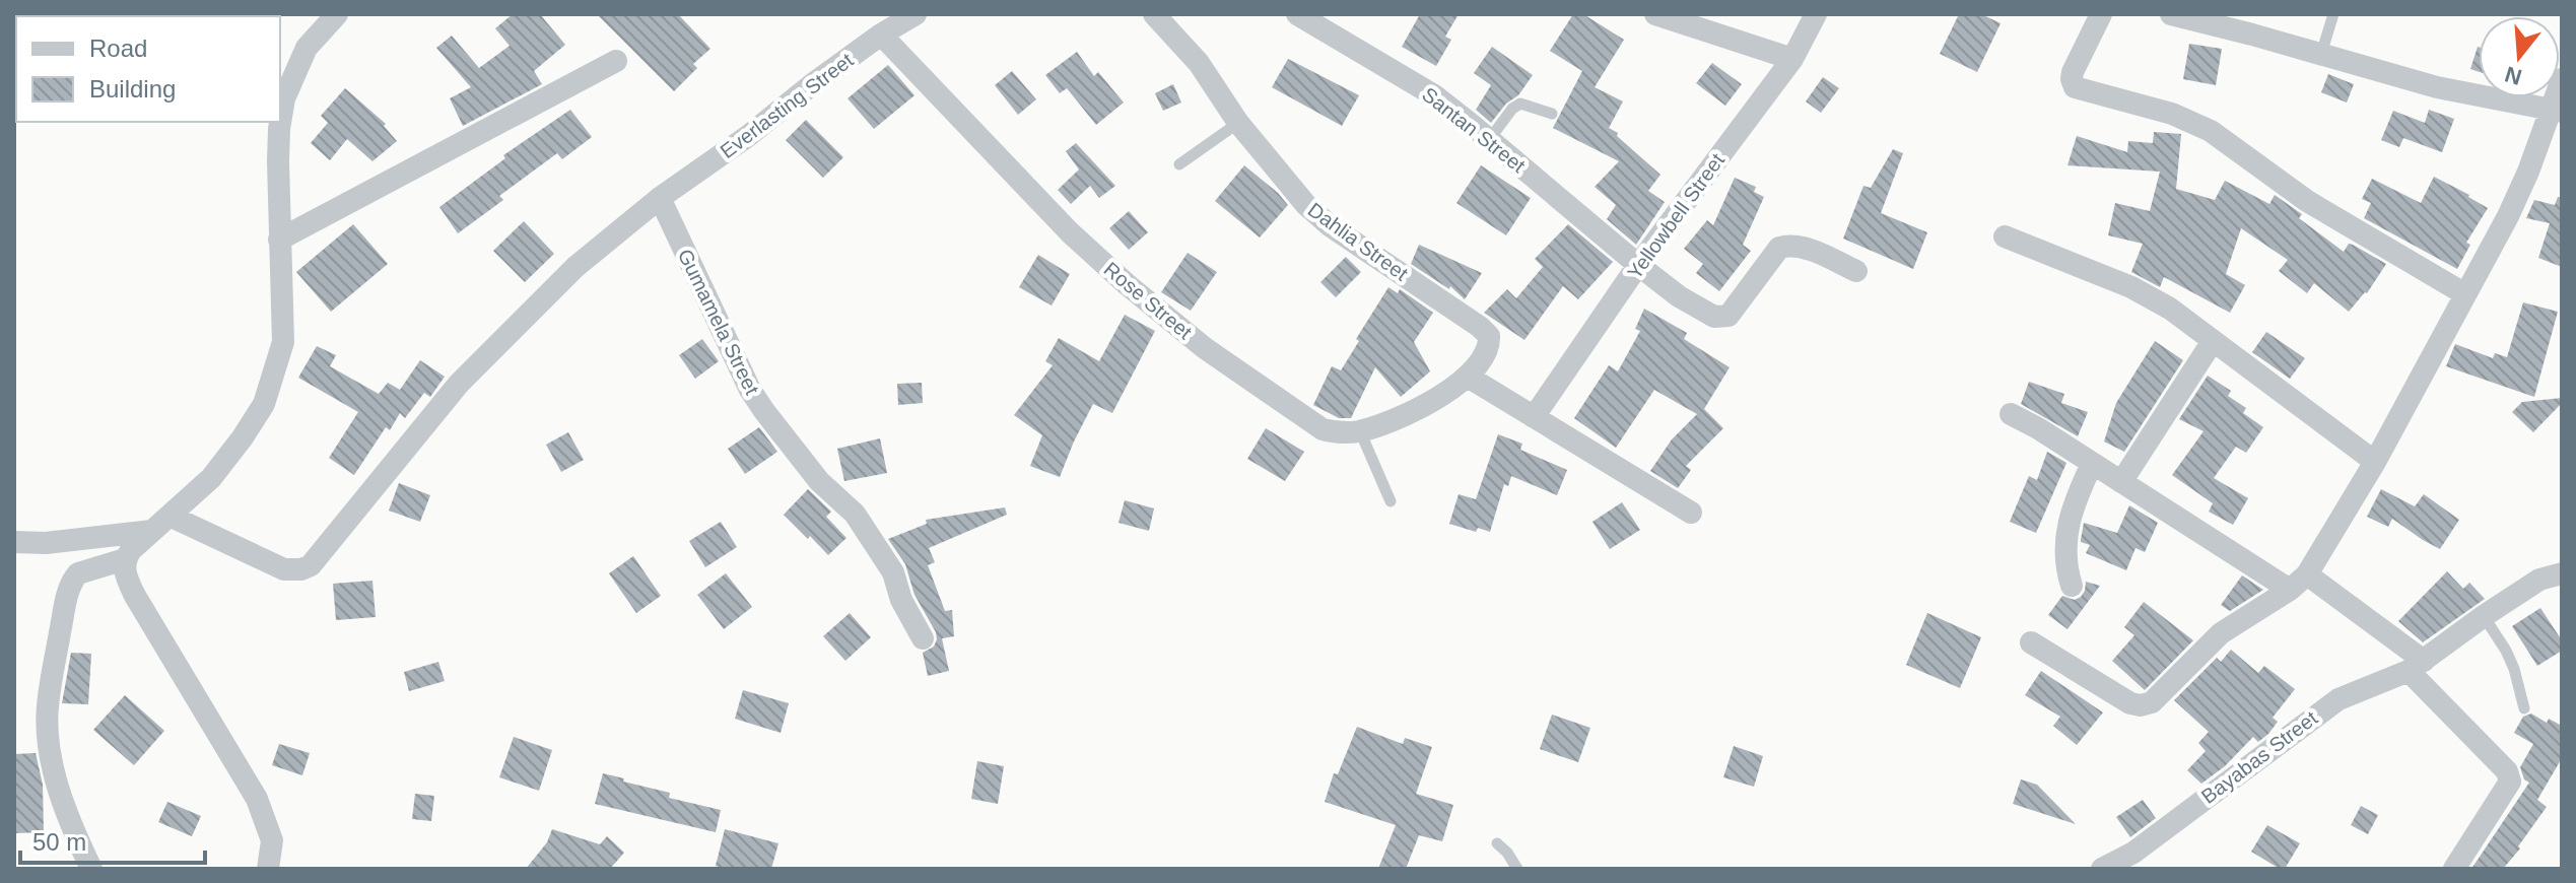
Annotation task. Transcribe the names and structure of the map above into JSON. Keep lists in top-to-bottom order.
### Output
{
  "streets": {
    "street": [
      "Everlasting Street",
      "Santan Street",
      "Yellowbell Street",
      "Dahlia Street",
      "Rose Street",
      "Gumamela Street",
      "Bayabas Street"
    ]
  },
  "crossings": [
    ["Everlasting Street", "Rose Street"],
    ["Everlasting Street", "Gumamela Street"],
    ["Santan Street", "Yellowbell Street"],
    ["Dahlia Street", "Rose Street"]
  ],
  "legend": ["Road", "Building"],
  "scale_bar": "50 m",
  "north": "bottom"
}
